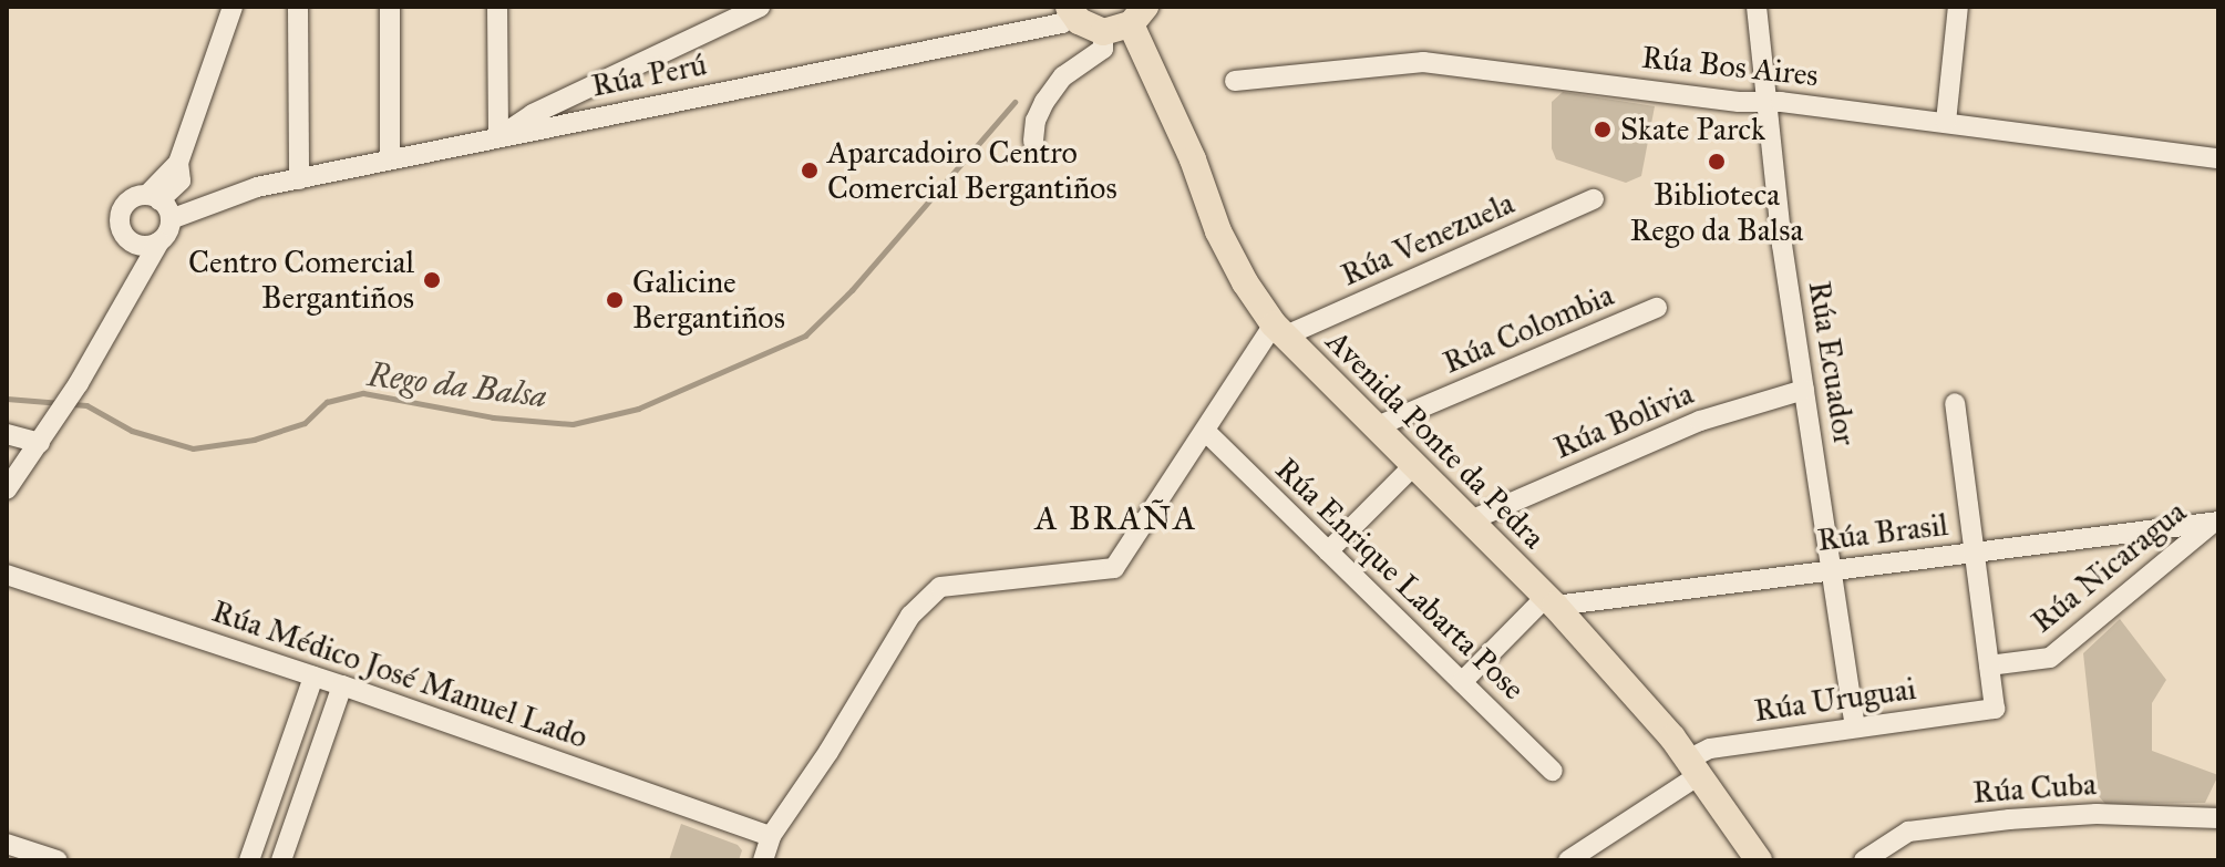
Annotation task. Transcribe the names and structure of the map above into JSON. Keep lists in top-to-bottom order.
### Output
{
  "streets": {
    "main road": ["Avenida Ponte da Pedra"],
    "street": [
      "Rúa Bos Aires",
      "Rúa Perú",
      "Rúa Venezuela",
      "Rúa Colombia",
      "Rúa Ecuador",
      "Rúa Bolivia",
      "Rúa Brasil",
      "Rúa Nicaragua",
      "Rúa Enrique Labarta Pose",
      "Rúa Médico José Manuel Lado",
      "Rúa Uruguai",
      "Rúa Cuba"
    ]
  },
  "crossings": [
    ["Rúa Bos Aires", "Rúa Ecuador"],
    ["Rúa Venezuela", "Avenida Ponte da Pedra"],
    ["Rúa Colombia", "Avenida Ponte da Pedra"],
    ["Rúa Ecuador", "Rúa Bolivia"],
    ["Rúa Ecuador", "Rúa Brasil"],
    ["Rúa Ecuador", "Rúa Uruguai"],
    ["Rúa Bolivia", "Avenida Ponte da Pedra"],
    ["Avenida Ponte da Pedra", "Rúa Brasil"],
    ["Avenida Ponte da Pedra", "Rúa Uruguai"],
    ["Rúa Brasil", "Rúa Nicaragua"],
    ["Rúa Nicaragua", "Rúa Uruguai"]
  ],
  "districts": ["A BRAÑA"],
  "water": ["Rego da Balsa"],
  "places": [
    "Skate Parck",
    "Biblioteca Rego da Balsa",
    "Aparcadoiro Centro Comercial Bergantiños",
    "Centro Comercial Bergantiños",
    "Galicine Bergantiños"
  ]
}
